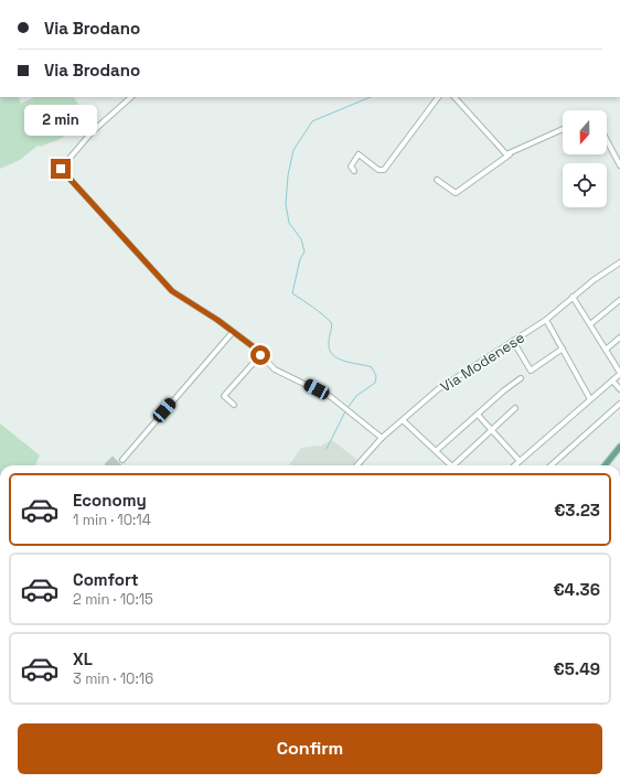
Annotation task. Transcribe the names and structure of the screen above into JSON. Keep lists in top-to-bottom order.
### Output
{
  "streets": {
    "street": ["Via Modenese"]
  },
  "north": "bottom",
  "page": {
    "banner": ["Via Brodano", "Via Brodano"],
    "bubble": "2 min",
    "list": [
      {
        "name": "Economy",
        "note": "1 min · 10:14",
        "value": "€3.23"
      },
      {
        "name": "Comfort",
        "note": "2 min · 10:15",
        "value": "€4.36"
      },
      {
        "name": "XL",
        "note": "3 min · 10:16",
        "value": "€5.49"
      }
    ],
    "buttons": "Confirm"
  }
}
